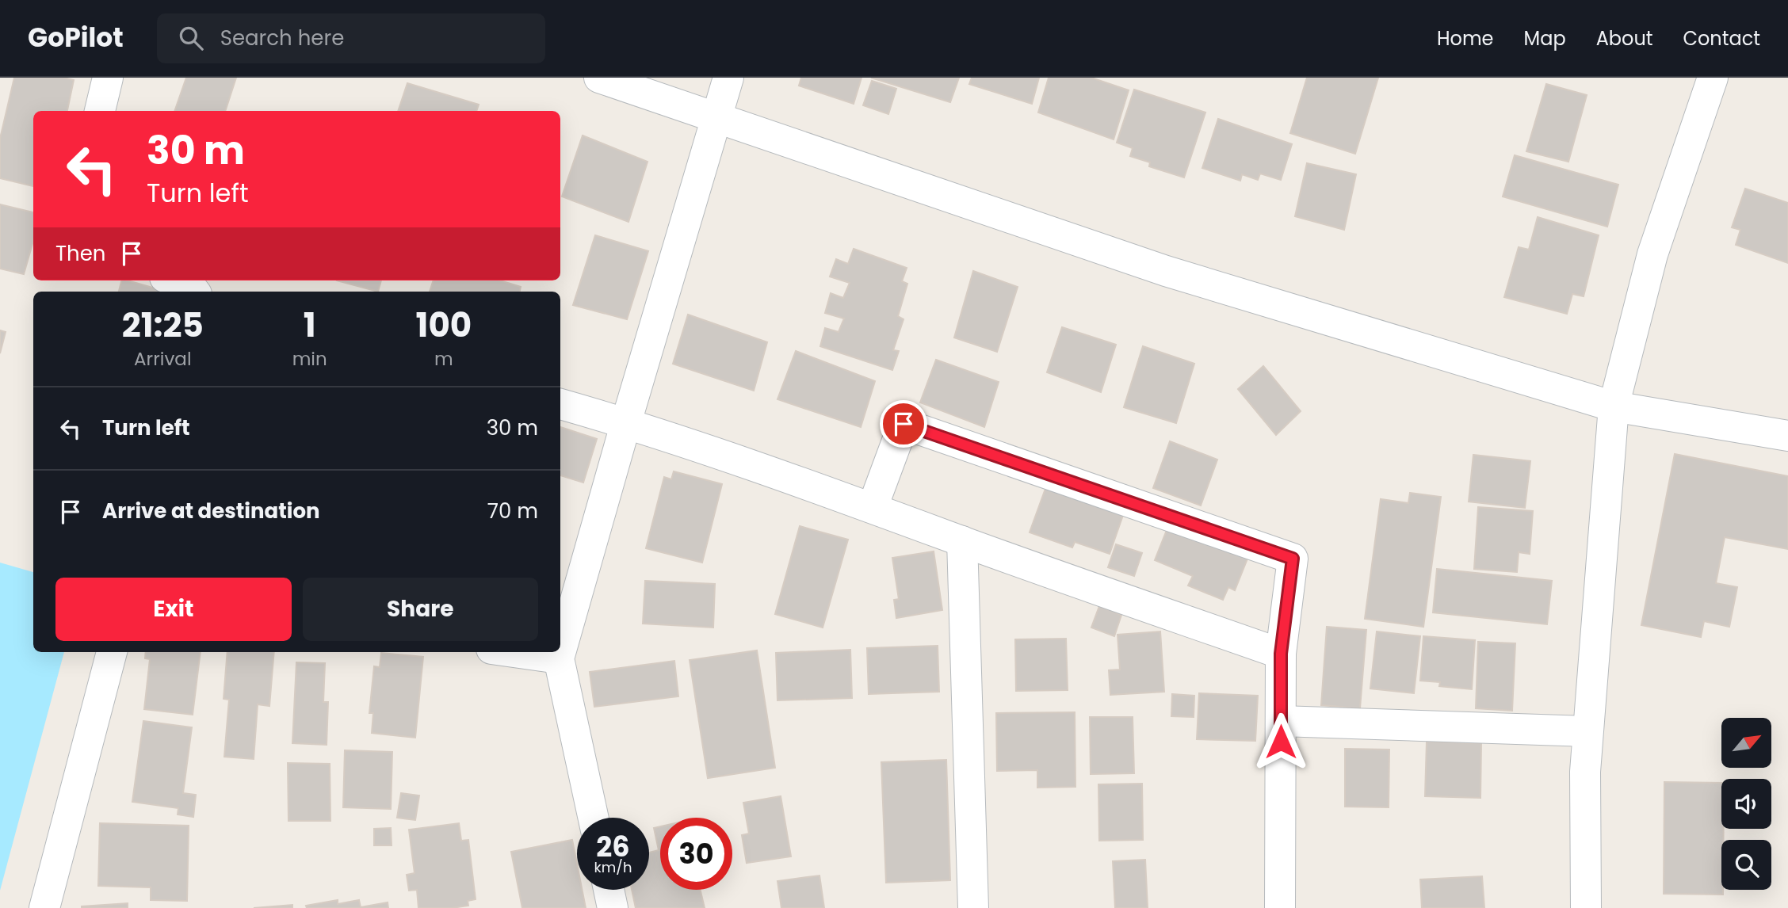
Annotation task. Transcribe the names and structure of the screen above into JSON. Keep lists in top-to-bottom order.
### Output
{
  "north": "top right",
  "page": {
    "header": "GoPilot",
    "search": "Search here",
    "nav": [
      "Home",
      "Map",
      "About",
      "Contact"
    ],
    "turn": ["30 m", "Turn left"],
    "then": "Then",
    "eta": [
      "21:25",
      "Arrival",
      "1",
      "min",
      "100",
      "m"
    ],
    "list": [
      {
        "name": "Turn left",
        "value": "30 m"
      },
      {
        "name": "Arrive at destination",
        "value": "70 m"
      }
    ],
    "buttons": ["Exit", "Share"],
    "speed": "26 km/h",
    "limit": "30"
  }
}
